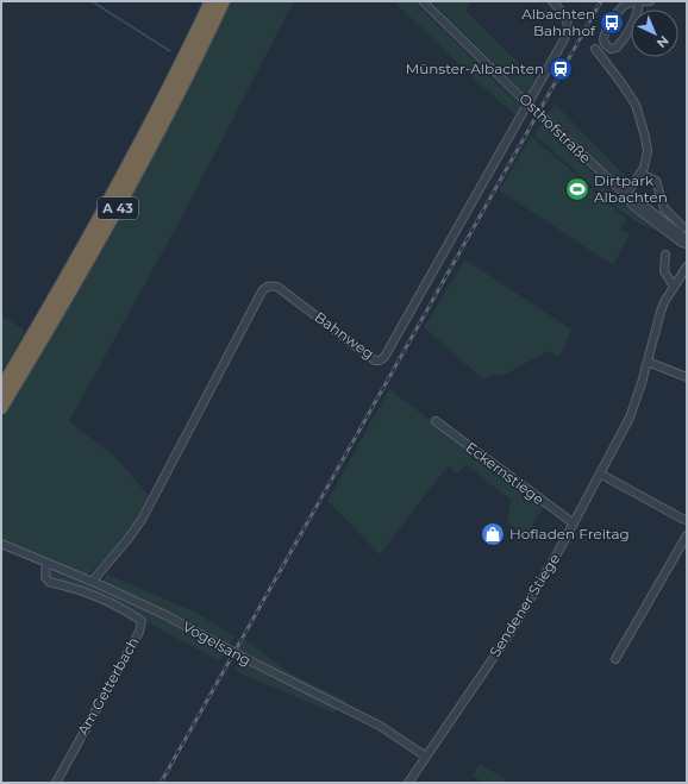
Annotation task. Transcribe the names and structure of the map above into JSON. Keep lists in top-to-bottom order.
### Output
{
  "streets": {
    "highway": ["A 43"],
    "street": [
      "Osthofstraße",
      "Bahnweg",
      "Eckernstiege",
      "Sendener Stiege",
      "Vogelsang",
      "Am Getterbach"
    ]
  },
  "crossings": [
    ["Bahnweg", "Vogelsang"],
    ["Eckernstiege", "Sendener Stiege"],
    ["Sendener Stiege", "Vogelsang"],
    ["Vogelsang", "Am Getterbach"]
  ],
  "places": {
    "bus stop": ["Albachten Bahnhof"],
    "station": ["Münster-Albachten"],
    "sports": ["Dirtpark Albachten"],
    "shop": ["Hofladen Freitag"]
  },
  "north": "bottom right"
}
